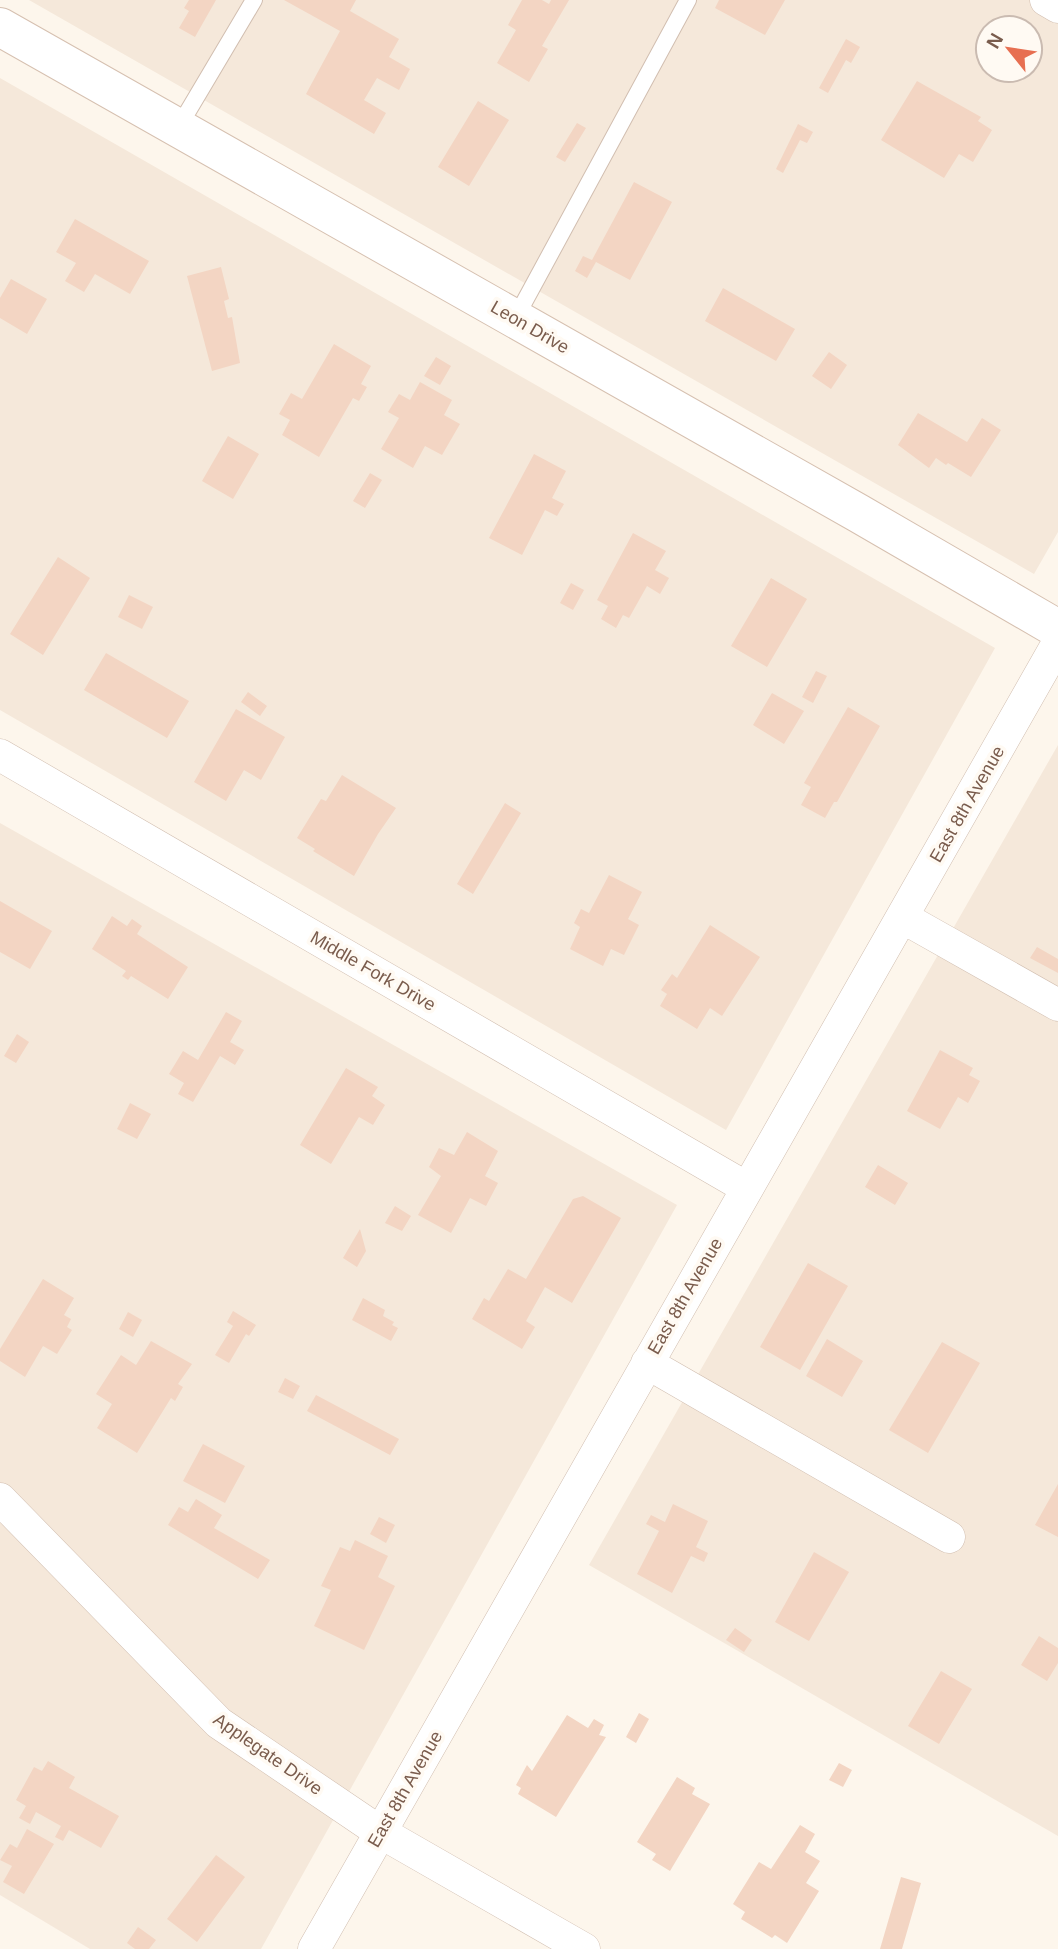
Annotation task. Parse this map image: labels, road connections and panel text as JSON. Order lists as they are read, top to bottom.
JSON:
{
  "streets": {
    "street": [
      "Leon Drive",
      "East 8th Avenue",
      "Middle Fork Drive",
      "Applegate Drive"
    ]
  },
  "crossings": [
    ["East 8th Avenue", "Middle Fork Drive"],
    ["East 8th Avenue", "Applegate Drive"]
  ],
  "north": "top left"
}
